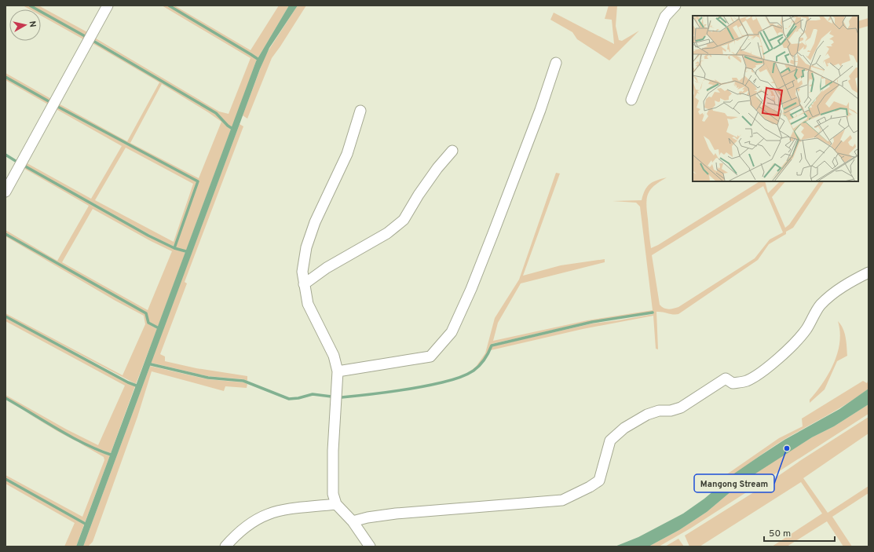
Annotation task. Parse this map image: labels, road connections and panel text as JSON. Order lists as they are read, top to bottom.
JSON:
{
  "places": ["Mangong Stream"],
  "scale_bar": "50 m",
  "north": "right"
}
